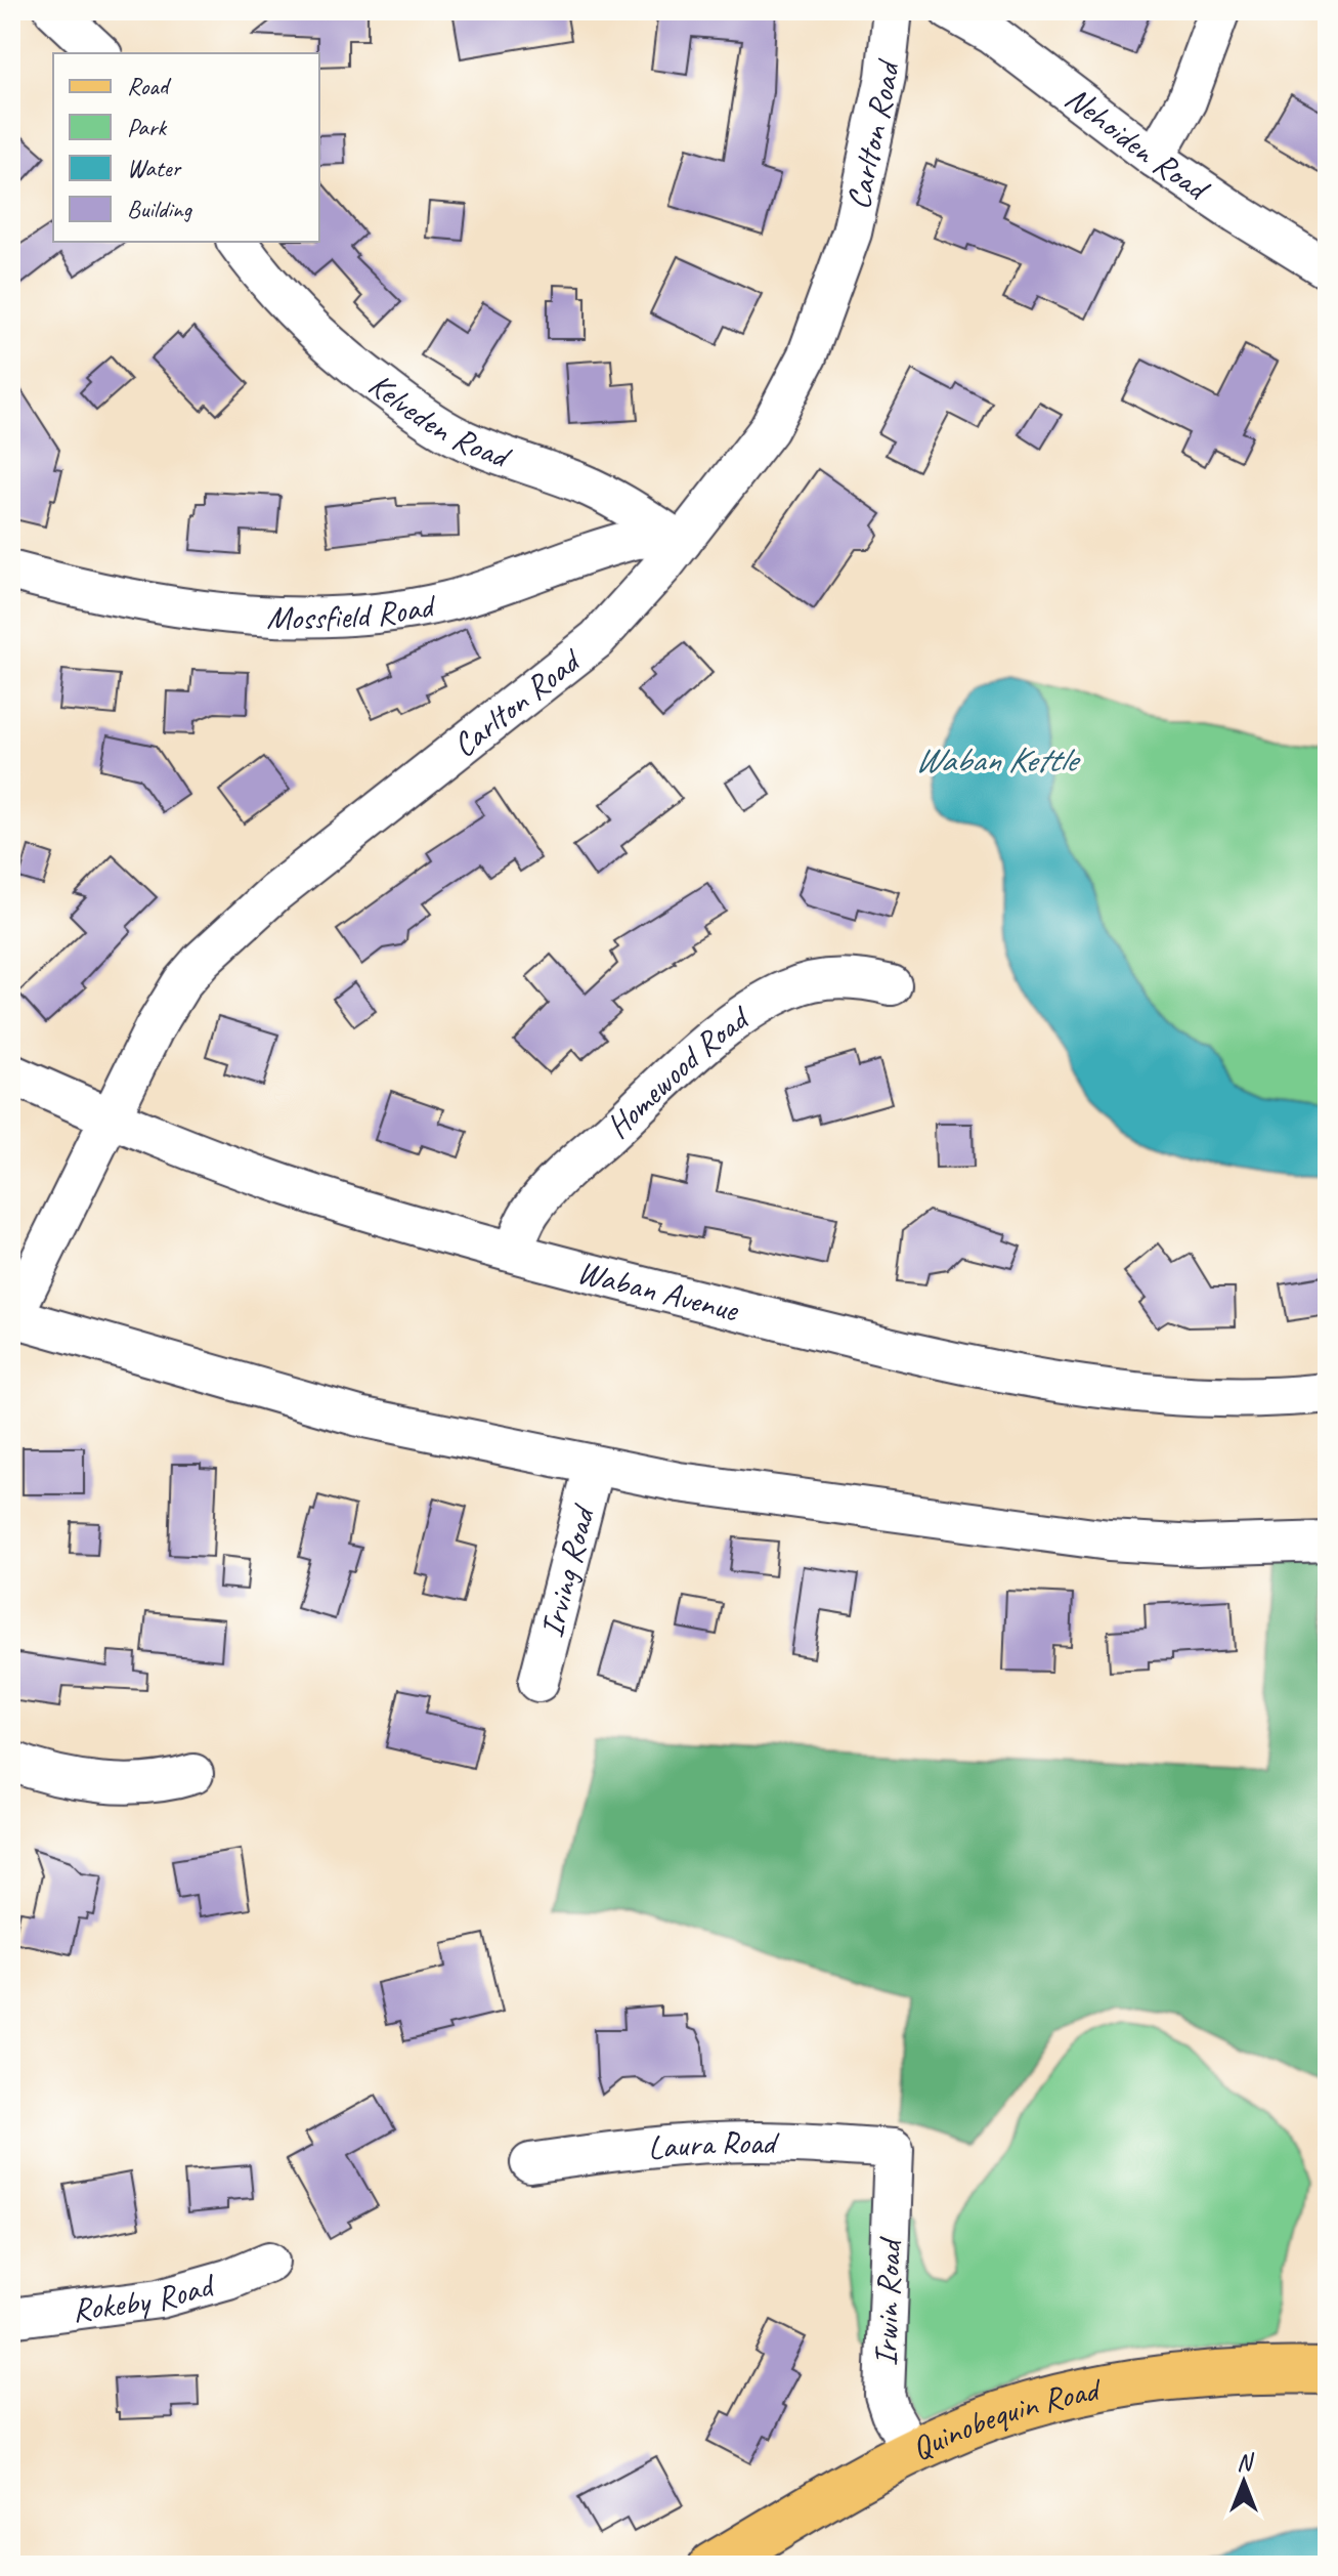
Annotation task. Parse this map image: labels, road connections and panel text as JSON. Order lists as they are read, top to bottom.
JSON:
{
  "streets": {
    "main road": ["Quinobequin Road"],
    "street": [
      "Carlton Road",
      "Nehoiden Road",
      "Kelveden Road",
      "Mossfield Road",
      "Homewood Road",
      "Waban Avenue",
      "Irving Road",
      "Laura Road",
      "Rokeby Road",
      "Irwin Road"
    ]
  },
  "crossings": [
    ["Carlton Road", "Kelveden Road"],
    ["Carlton Road", "Mossfield Road"],
    ["Carlton Road", "Waban Avenue"],
    ["Kelveden Road", "Mossfield Road"],
    ["Homewood Road", "Waban Avenue"],
    ["Laura Road", "Irwin Road"],
    ["Irwin Road", "Quinobequin Road"]
  ],
  "water": ["Waban Kettle"],
  "legend": [
    "Road",
    "Park",
    "Water",
    "Building"
  ],
  "north": "top"
}
